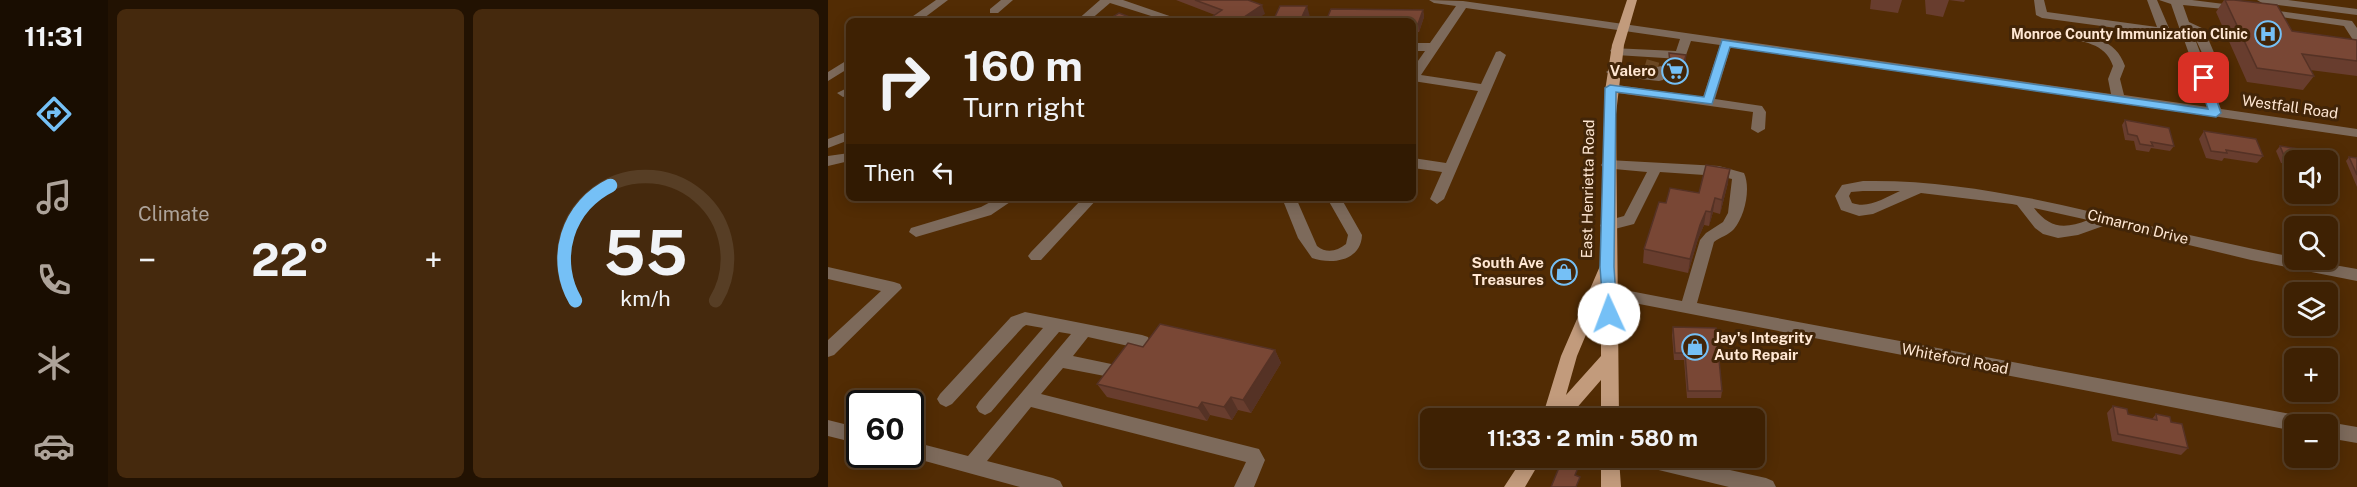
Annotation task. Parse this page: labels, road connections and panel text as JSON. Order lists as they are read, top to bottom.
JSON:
{
  "streets": {
    "main road": ["East Henrietta Road"],
    "street": ["Westfall Road", "Cimarron Drive", "Whiteford Road"]
  },
  "crossings": [
    ["Westfall Road", "East Henrietta Road"],
    ["East Henrietta Road", "Whiteford Road"]
  ],
  "places": {
    "hospital": ["Monroe County Immunization Clinic"],
    "supermarket": ["Valero"],
    "shop": ["South Ave Treasures", "Jay's Integrity Auto Repair"]
  },
  "page": {
    "tabs": "11:31",
    "tile": "Climate",
    "turn": ["160 m", "Turn right"],
    "then": "Then",
    "map_buttons": ["+", "−"],
    "heat": ["−", "22°", "+"],
    "limit": "60",
    "trip": "11:33 · 2 min · 580 m",
    "gauge": ["55", "km/h"]
  }
}
